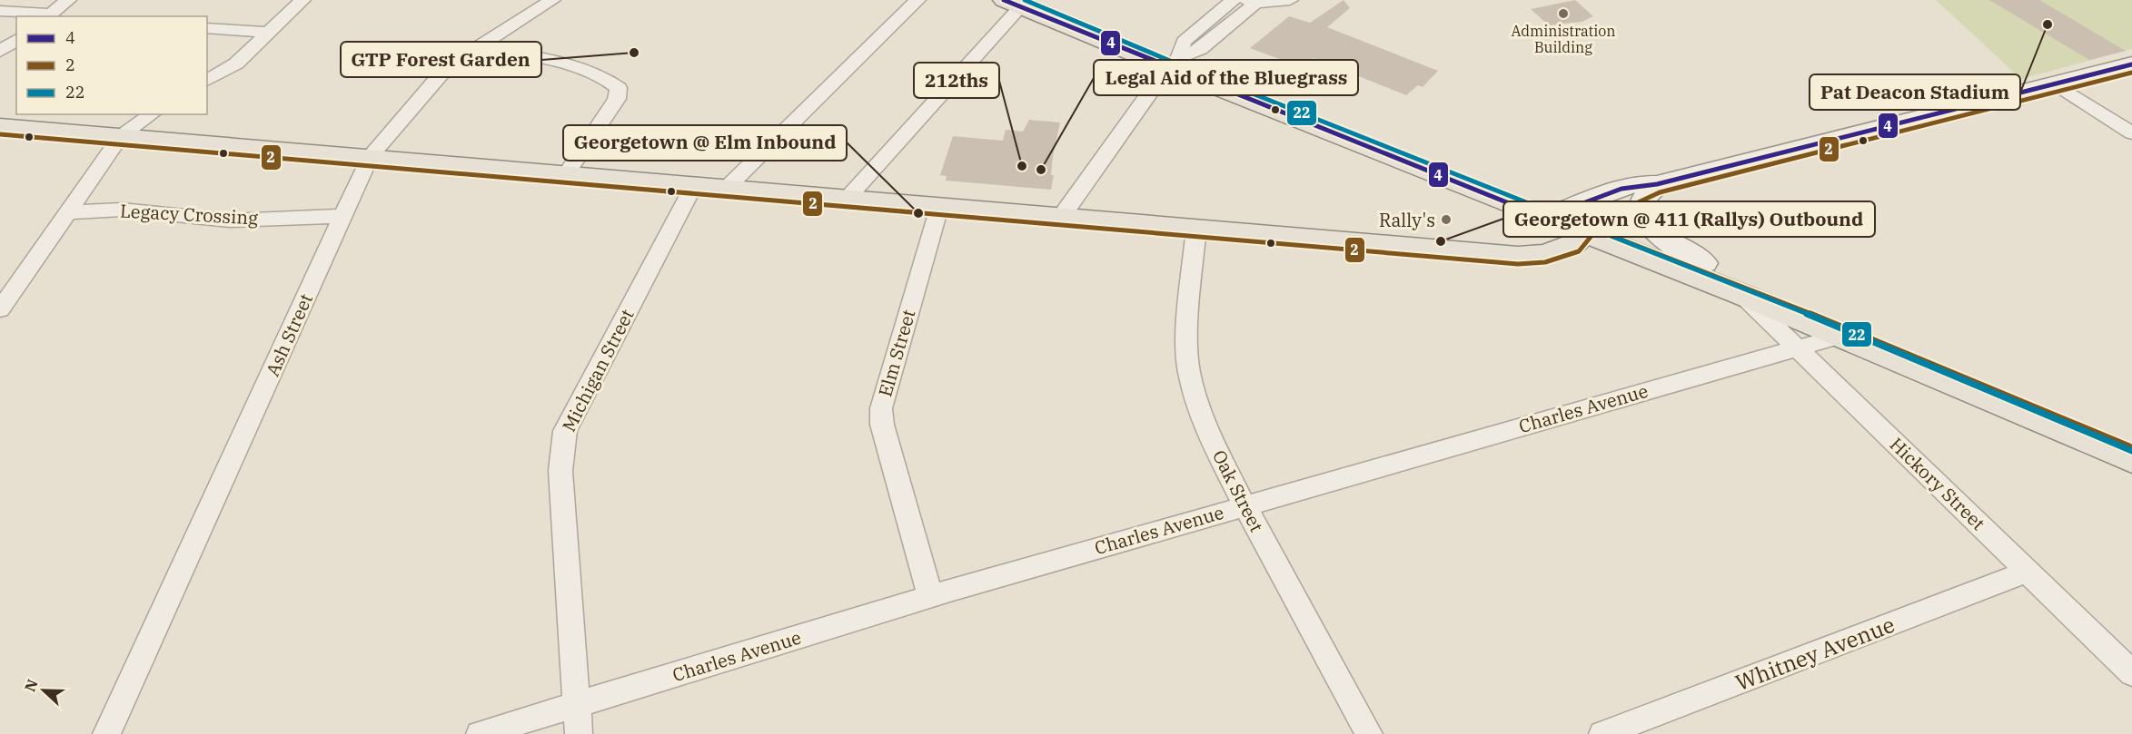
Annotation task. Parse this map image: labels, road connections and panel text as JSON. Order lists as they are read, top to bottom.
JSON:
{
  "streets": {
    "street": [
      "Legacy Crossing",
      "Ash Street",
      "Elm Street",
      "Michigan Street",
      "Charles Avenue",
      "Hickory Street",
      "Oak Street",
      "Whitney Avenue"
    ]
  },
  "crossings": [
    ["Legacy Crossing", "Ash Street"],
    ["Elm Street", "Charles Avenue"],
    ["Michigan Street", "Charles Avenue"],
    ["Charles Avenue", "Hickory Street"],
    ["Charles Avenue", "Oak Street"],
    ["Hickory Street", "Whitney Avenue"]
  ],
  "places": [
    "Administration Building",
    "Pat Deacon Stadium",
    "GTP Forest Garden",
    "212ths",
    "Legal Aid of the Bluegrass",
    "Georgetown @ Elm Inbound",
    "Rally's",
    "Georgetown @ 411 (Rallys) Outbound"
  ],
  "lines": ["transit line 4", "transit line 22", "transit line 2"],
  "legend": ["4", "2", "22"],
  "north": "left"
}
